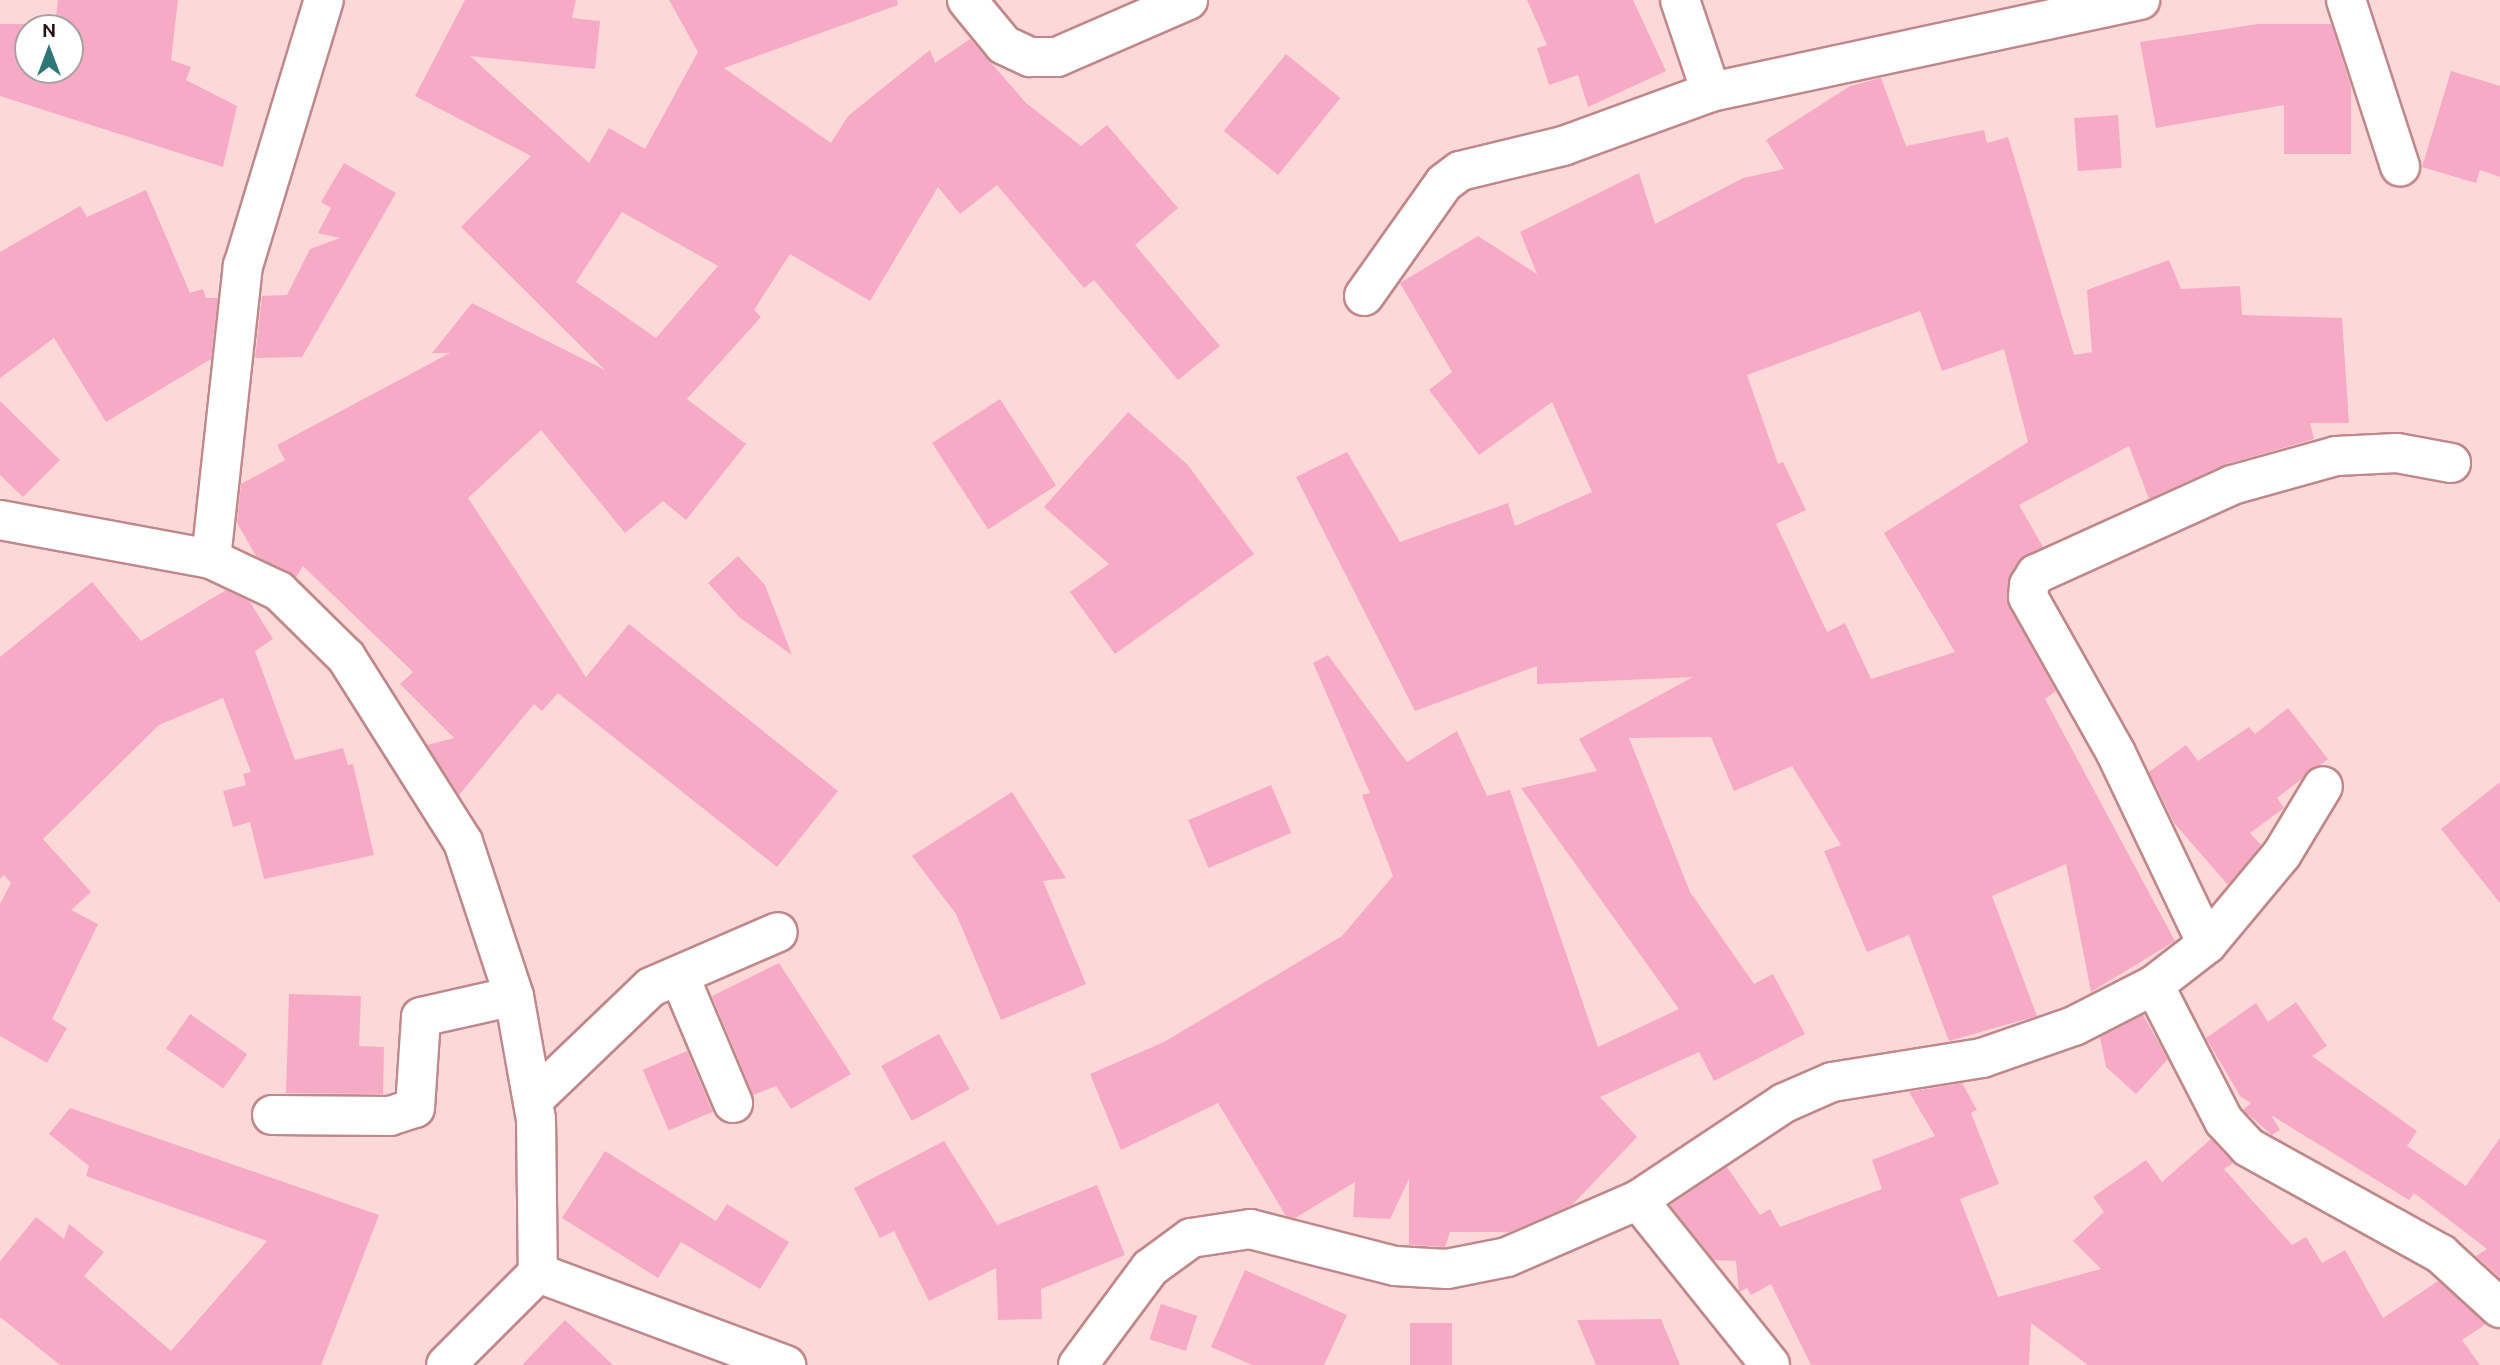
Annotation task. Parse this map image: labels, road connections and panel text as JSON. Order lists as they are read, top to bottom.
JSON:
{
  "north": "top"
}
